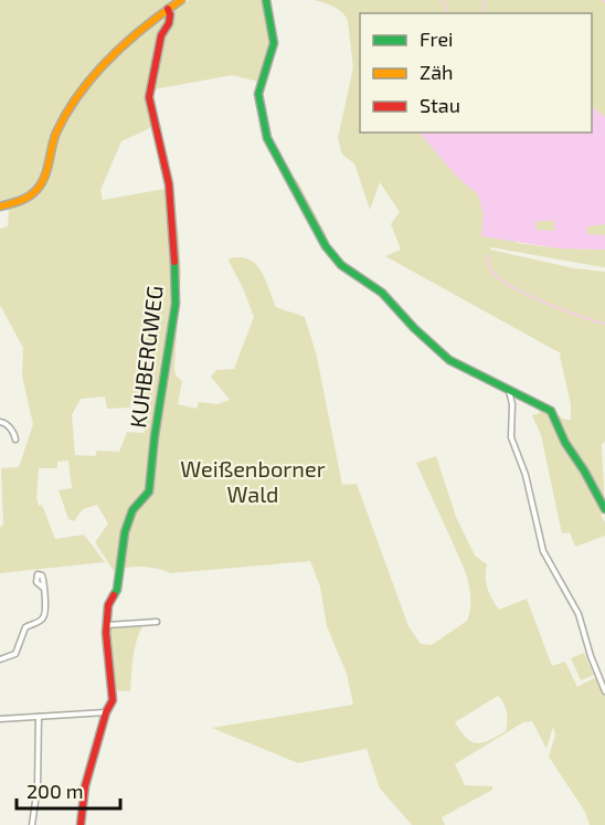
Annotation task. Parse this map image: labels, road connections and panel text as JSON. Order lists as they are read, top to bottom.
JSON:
{
  "streets": {
    "street": ["KUHBERGWEG"]
  },
  "parks": ["Weißenborner Wald"],
  "legend": ["Frei", "Zäh", "Stau"],
  "scale_bar": "200 m"
}
